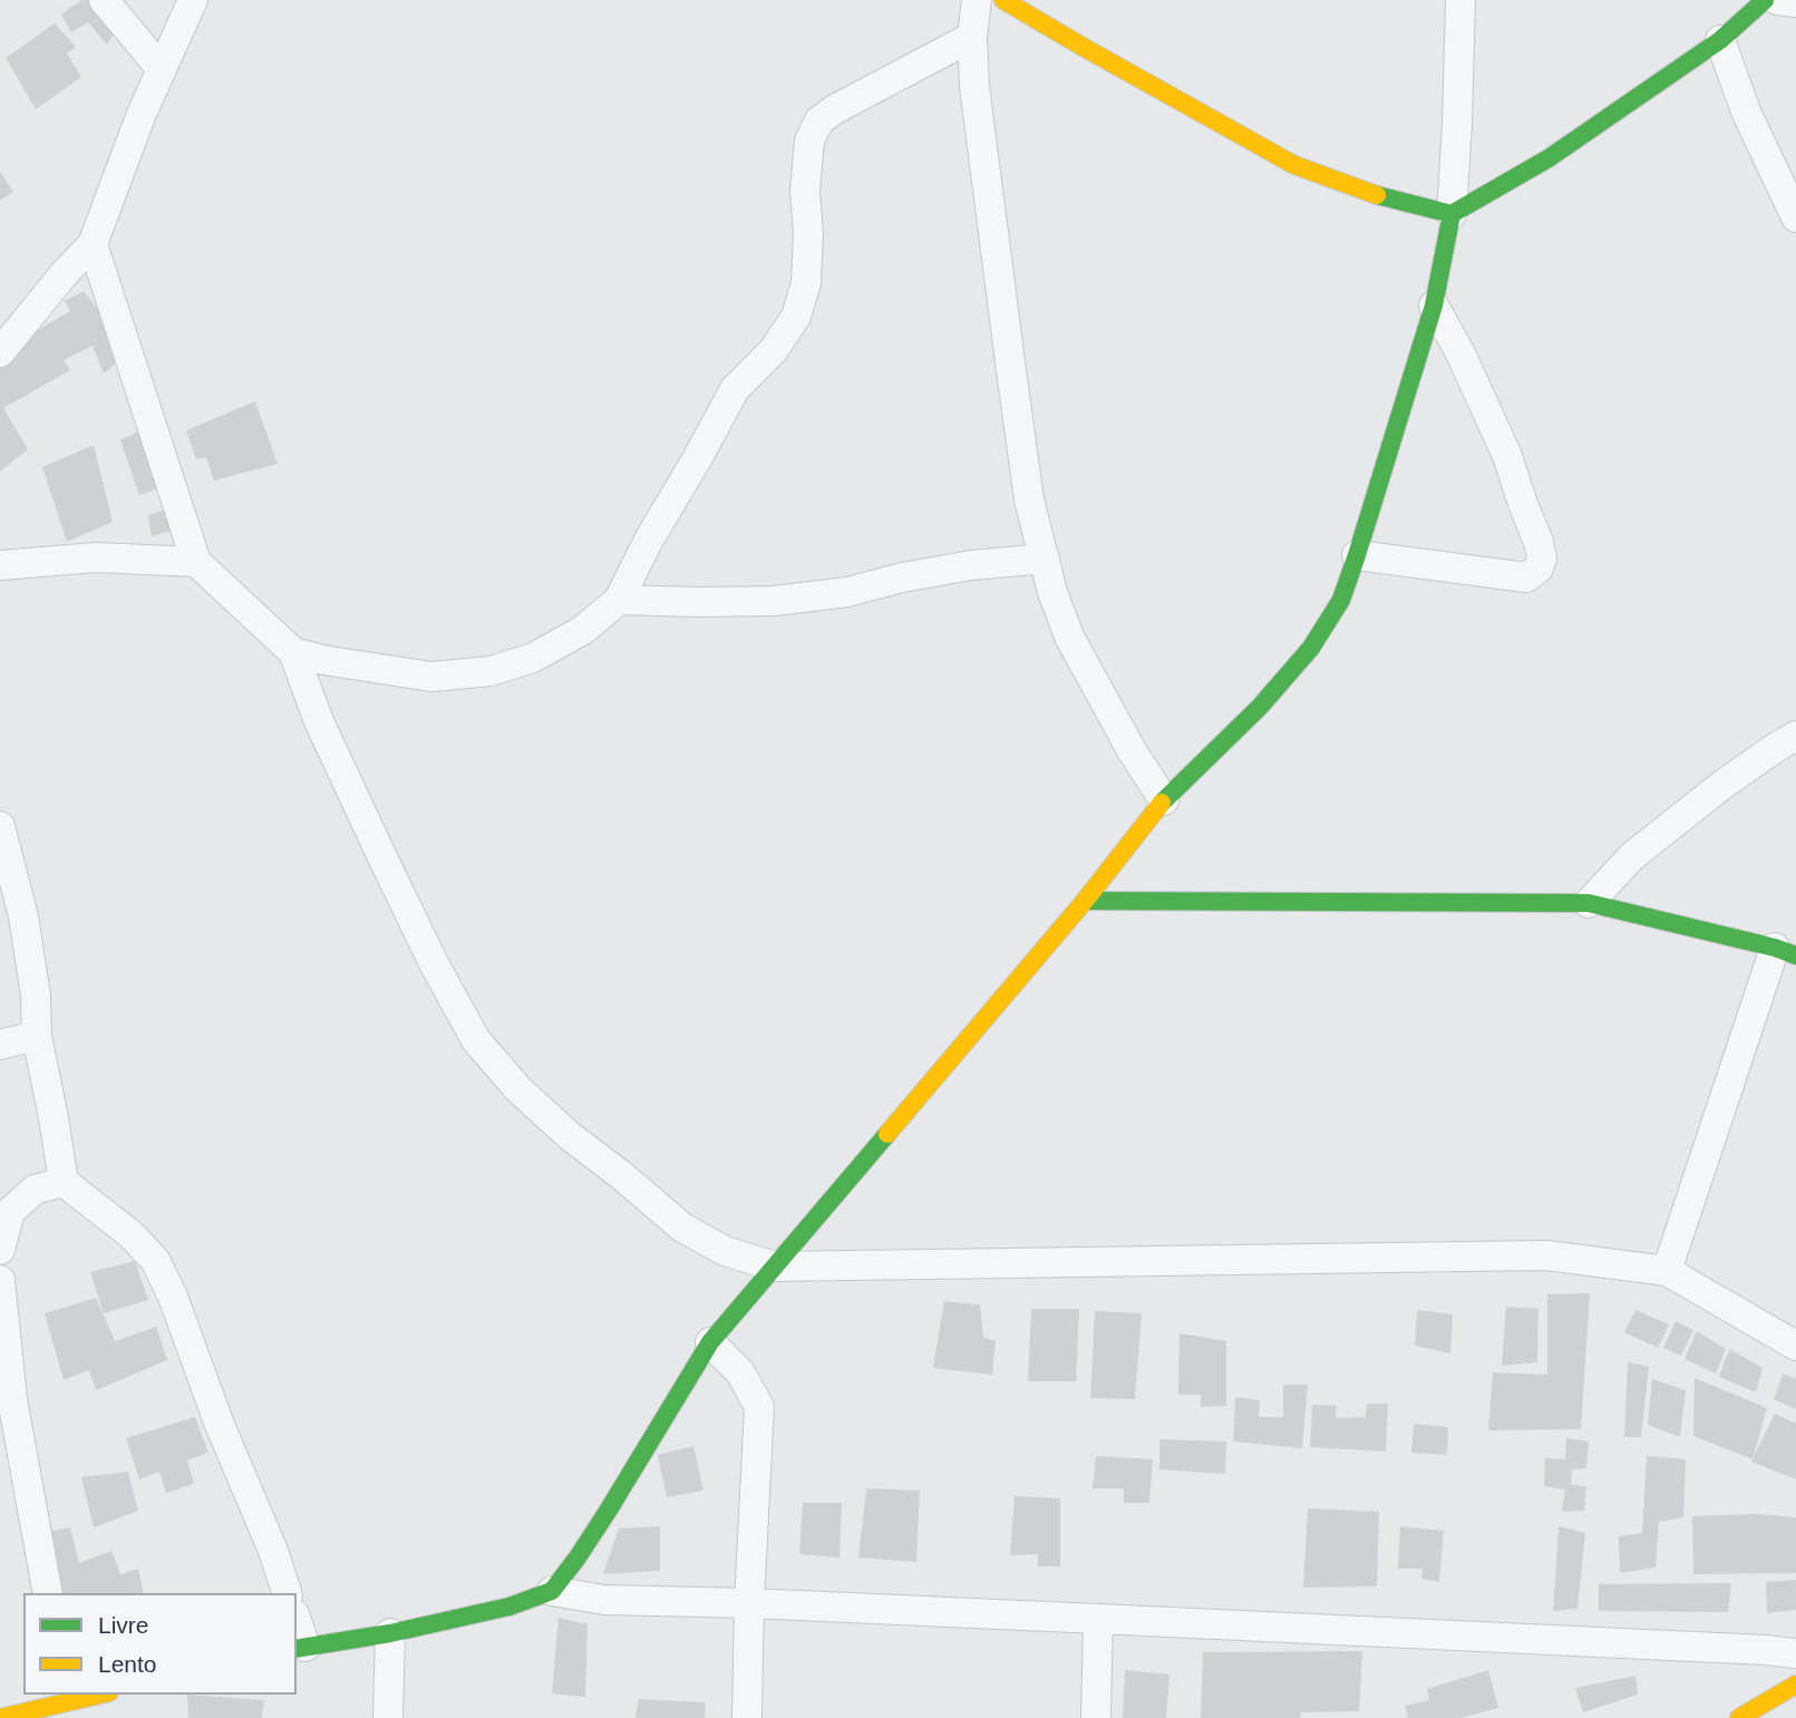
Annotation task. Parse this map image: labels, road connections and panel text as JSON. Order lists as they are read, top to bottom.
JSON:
{
  "legend": ["Livre", "Lento"]
}
